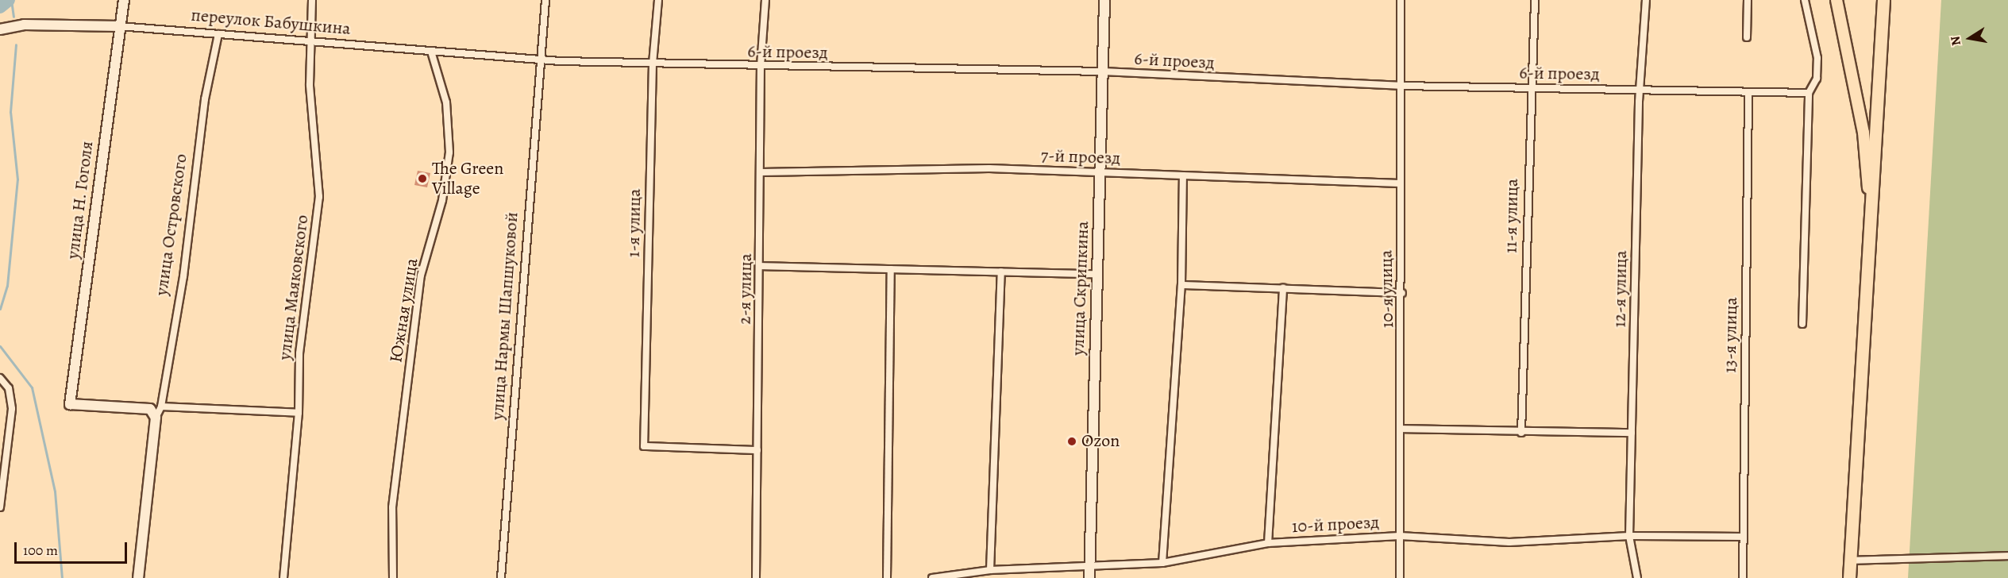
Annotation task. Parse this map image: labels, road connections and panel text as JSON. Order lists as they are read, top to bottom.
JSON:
{
  "streets": {
    "street": [
      "переулок Бабушкина",
      "6-й проезд",
      "7-й проезд",
      "улица Н. Гоголя",
      "11-я улица",
      "1-я улица",
      "улица Островского",
      "улица Маяковского",
      "улица Скрипкина",
      "2-я улица",
      "10-я улица",
      "12-я улица",
      "Южная улица",
      "улица Нармы Шапшуковой",
      "13-я улица",
      "10-й проезд"
    ]
  },
  "crossings": [
    ["переулок Бабушкина", "6-й проезд"],
    ["переулок Бабушкина", "улица Н. Гоголя"],
    ["переулок Бабушкина", "улица Островского"],
    ["переулок Бабушкина", "улица Маяковского"],
    ["переулок Бабушкина", "Южная улица"],
    ["переулок Бабушкина", "улица Нармы Шапшуковой"],
    ["6-й проезд", "11-я улица"],
    ["6-й проезд", "1-я улица"],
    ["6-й проезд", "улица Скрипкина"],
    ["6-й проезд", "2-я улица"],
    ["6-й проезд", "10-я улица"],
    ["6-й проезд", "12-я улица"],
    ["6-й проезд", "улица Нармы Шапшуковой"],
    ["6-й проезд", "13-я улица"],
    ["7-й проезд", "улица Скрипкина"],
    ["7-й проезд", "2-я улица"],
    ["7-й проезд", "10-я улица"],
    ["улица Н. Гоголя", "улица Островского"],
    ["1-я улица", "2-я улица"],
    ["улица Скрипкина", "10-й проезд"],
    ["10-я улица", "10-й проезд"],
    ["12-я улица", "10-й проезд"],
    ["13-я улица", "10-й проезд"]
  ],
  "places": ["The Green Village", "Ozon"],
  "scale_bar": "100 m",
  "north": "left"
}
